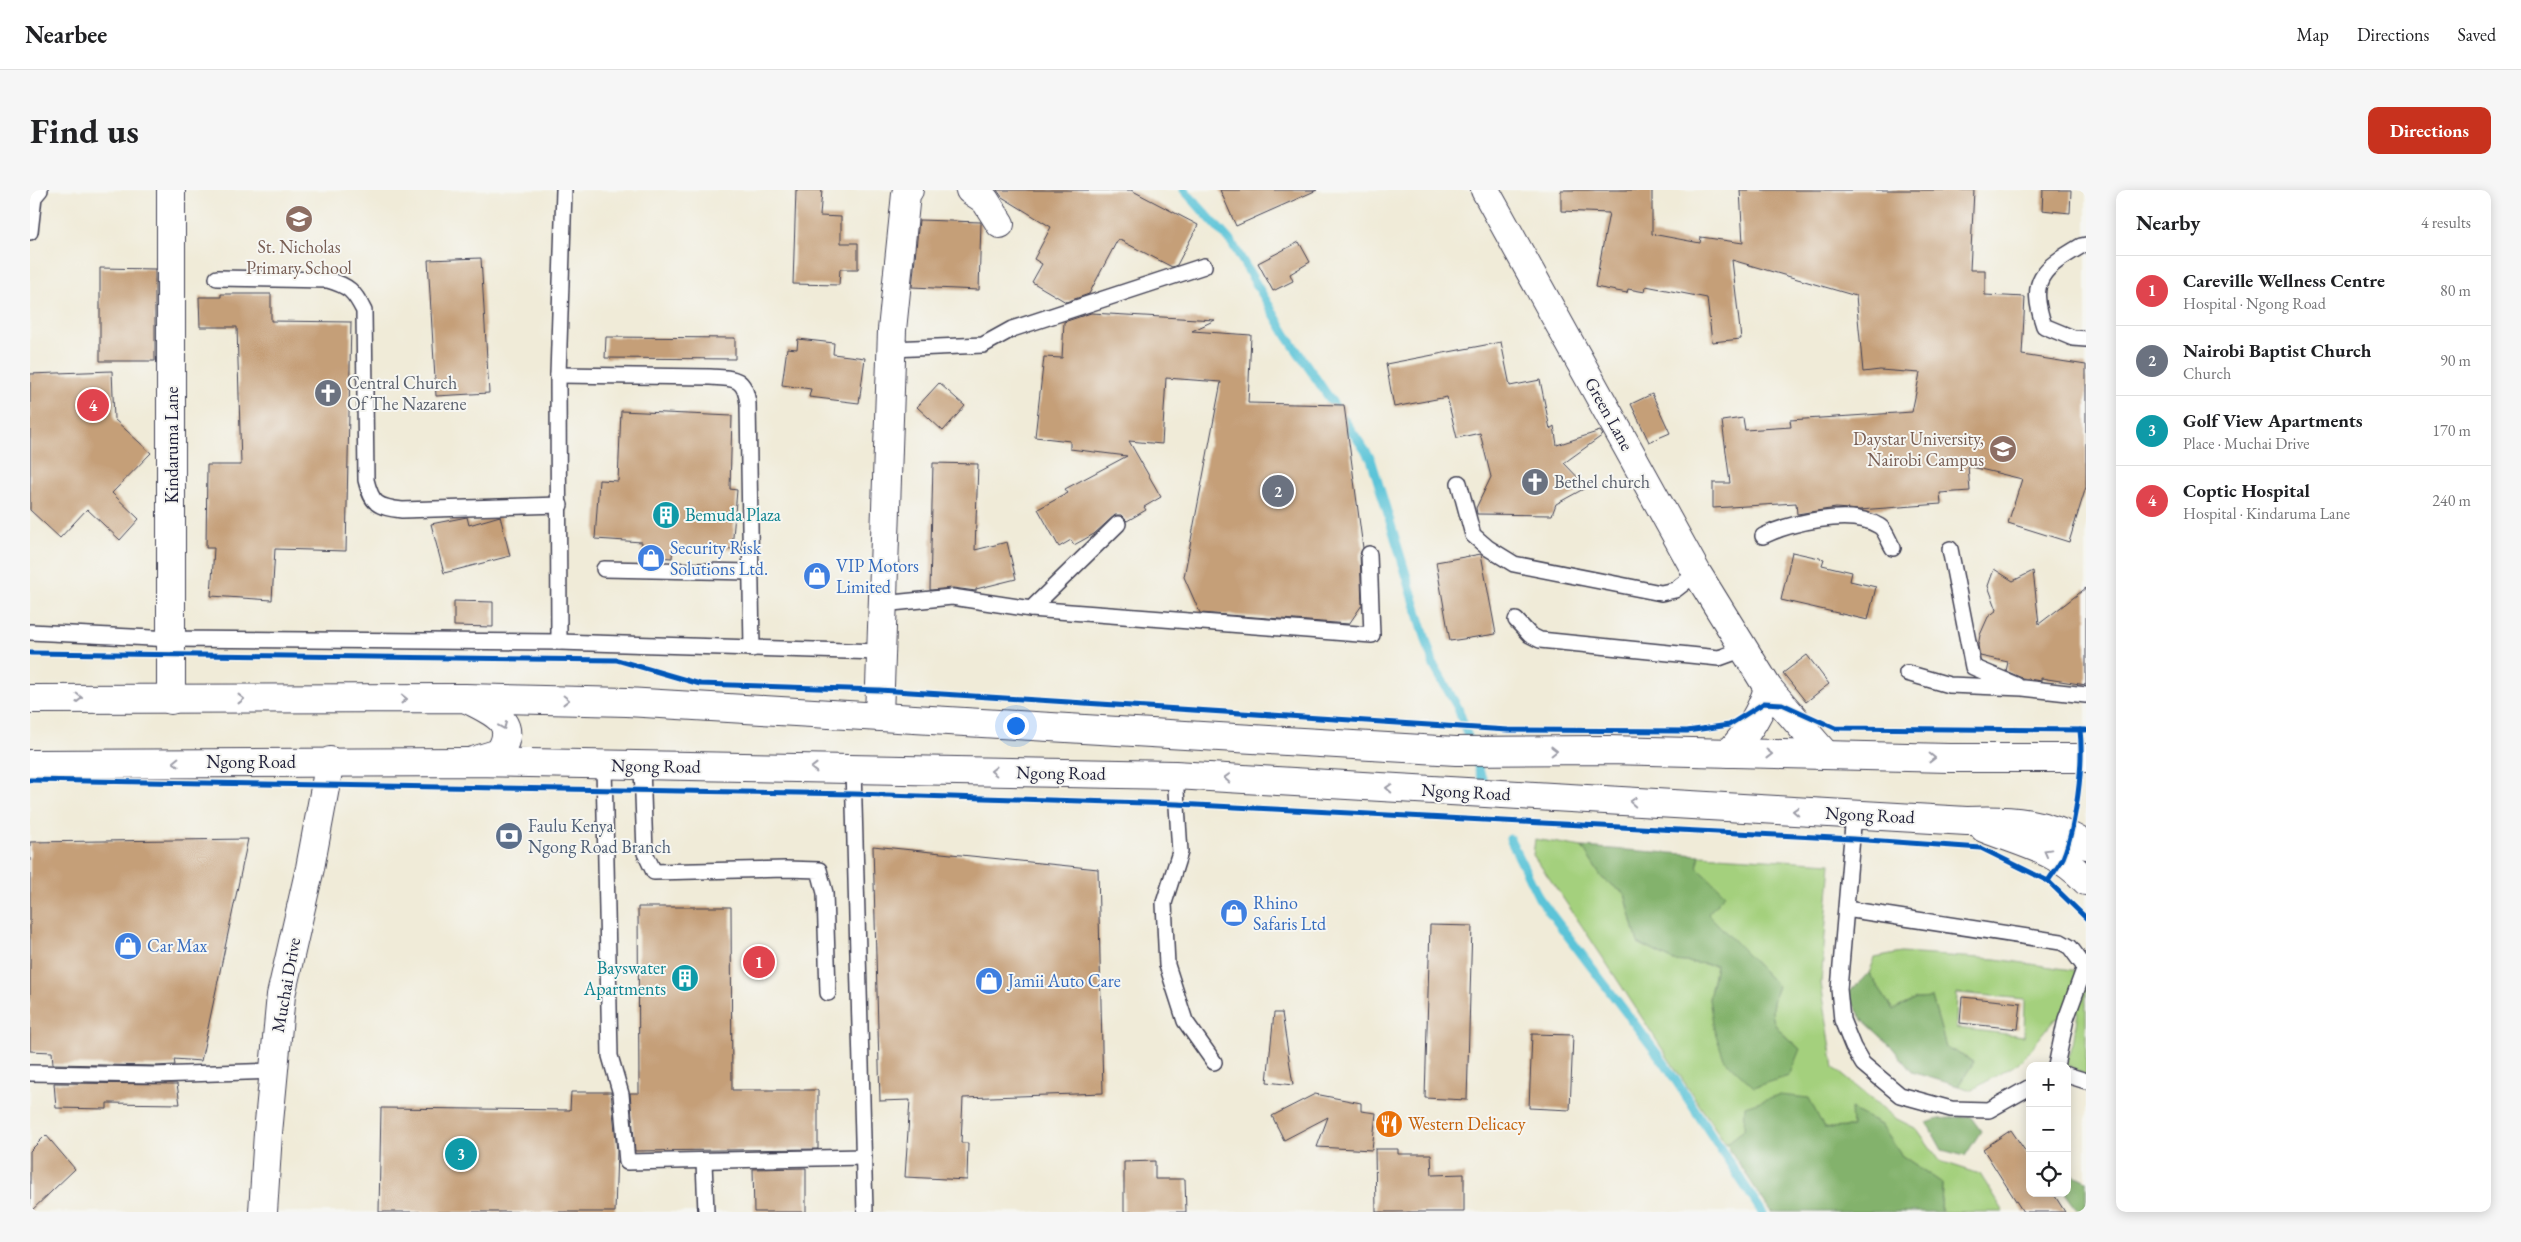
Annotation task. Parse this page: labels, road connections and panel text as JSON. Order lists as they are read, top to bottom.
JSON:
{
  "streets": {
    "main road": [
      "Green Lane",
      "Kindaruma Lane",
      "Ngong Road",
      "Muchai Drive"
    ]
  },
  "crossings": [
    ["Ngong Road", "Muchai Drive"]
  ],
  "places": {
    "school or university": ["St. Nicholas Primary School", "Daystar University, Nairobi Campus"],
    "church": ["Central Church Of The Nazarene", "Bethel church"],
    "building": ["Bemuda Plaza", "Bayswater Apartments"],
    "shop": [
      "Security Risk Solutions Ltd.",
      "VIP Motors Limited",
      "Rhino Safaris Ltd",
      "Car Max",
      "Jamii Auto Care"
    ],
    "bank": ["Faulu Kenya Ngong Road Branch"],
    "restaurant": ["Western Delicacy"]
  },
  "page": {
    "header": "Nearbee",
    "nav": ["Map", "Directions", "Saved"],
    "buttons": "Directions",
    "title": "Find us",
    "heading": ["Nearby", "4 results"],
    "list": [
      {
        "mark": "1",
        "name": "Careville Wellness Centre",
        "note": "Hospital · Ngong Road",
        "value": "80 m"
      },
      {
        "mark": "2",
        "name": "Nairobi Baptist Church",
        "note": "Church",
        "value": "90 m"
      },
      {
        "mark": "3",
        "name": "Golf View Apartments",
        "note": "Place · Muchai Drive",
        "value": "170 m"
      },
      {
        "mark": "4",
        "name": "Coptic Hospital",
        "note": "Hospital · Kindaruma Lane",
        "value": "240 m"
      }
    ],
    "pins": [
      "4",
      "2",
      "1",
      "3"
    ],
    "map_buttons": ["+", "−"]
  }
}
